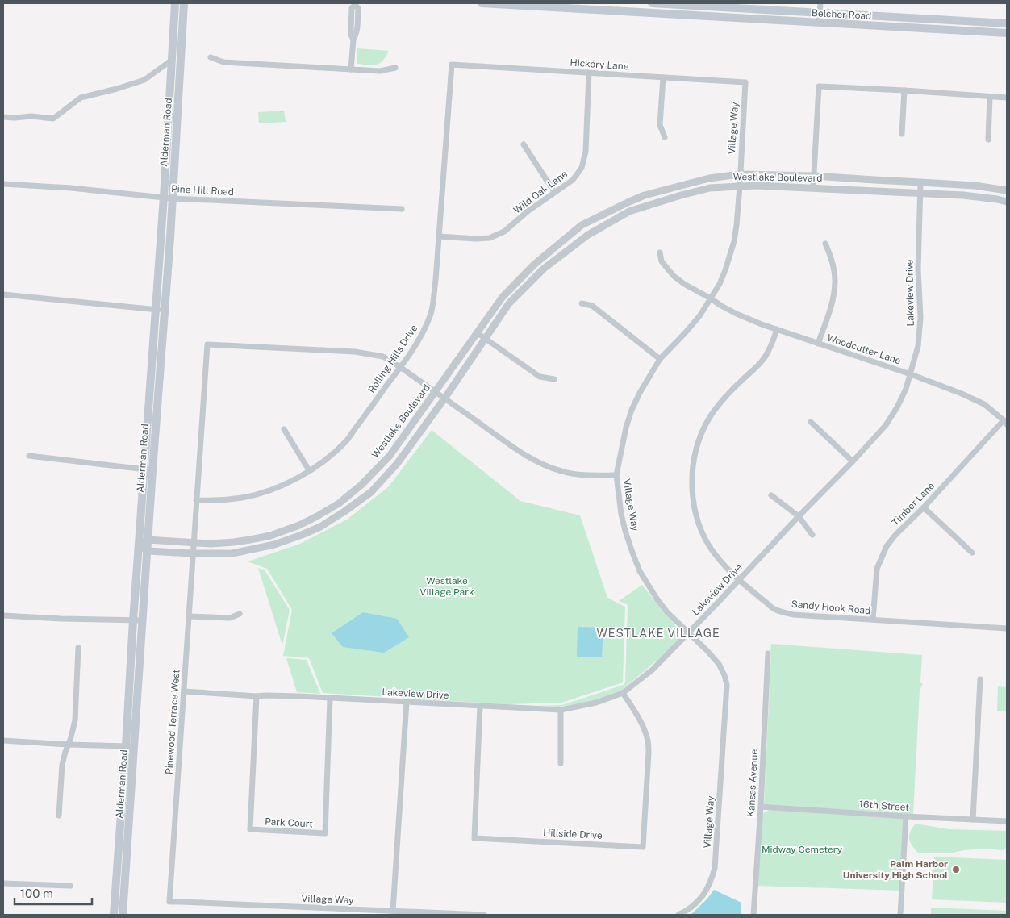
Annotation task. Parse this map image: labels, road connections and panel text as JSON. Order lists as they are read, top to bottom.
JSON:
{
  "streets": {
    "main road": ["Belcher Road", "Alderman Road"],
    "street": [
      "Hickory Lane",
      "Village Way",
      "Westlake Boulevard",
      "Pine Hill Road",
      "Wild Oak Lane",
      "Lakeview Drive",
      "Woodcutter Lane",
      "Rolling Hills Drive",
      "Timber Lane",
      "Sandy Hook Road",
      "Pinewood Terrace West",
      "Kansas Avenue",
      "16th Street",
      "Park Court",
      "Hillside Drive"
    ]
  },
  "crossings": [
    ["Hickory Lane", "Village Way"],
    ["Hickory Lane", "Wild Oak Lane"],
    ["Hickory Lane", "Rolling Hills Drive"],
    ["Village Way", "Westlake Boulevard"],
    ["Village Way", "Lakeview Drive"],
    ["Village Way", "Woodcutter Lane"],
    ["Village Way", "Pinewood Terrace West"],
    ["Alderman Road", "Westlake Boulevard"],
    ["Alderman Road", "Pine Hill Road"],
    ["Westlake Boulevard", "Lakeview Drive"],
    ["Westlake Boulevard", "Pinewood Terrace West"],
    ["Wild Oak Lane", "Rolling Hills Drive"],
    ["Lakeview Drive", "Woodcutter Lane"],
    ["Lakeview Drive", "Sandy Hook Road"],
    ["Lakeview Drive", "Pinewood Terrace West"],
    ["Lakeview Drive", "Park Court"],
    ["Lakeview Drive", "Hillside Drive"],
    ["Woodcutter Lane", "Timber Lane"],
    ["Woodcutter Lane", "Sandy Hook Road"],
    ["Rolling Hills Drive", "Pinewood Terrace West"],
    ["Timber Lane", "Sandy Hook Road"],
    ["Kansas Avenue", "16th Street"]
  ],
  "districts": ["WESTLAKE VILLAGE"],
  "parks": ["Westlake Village Park", "Midway Cemetery"],
  "places": ["Palm Harbor University High School"],
  "scale_bar": "100 m"
}
